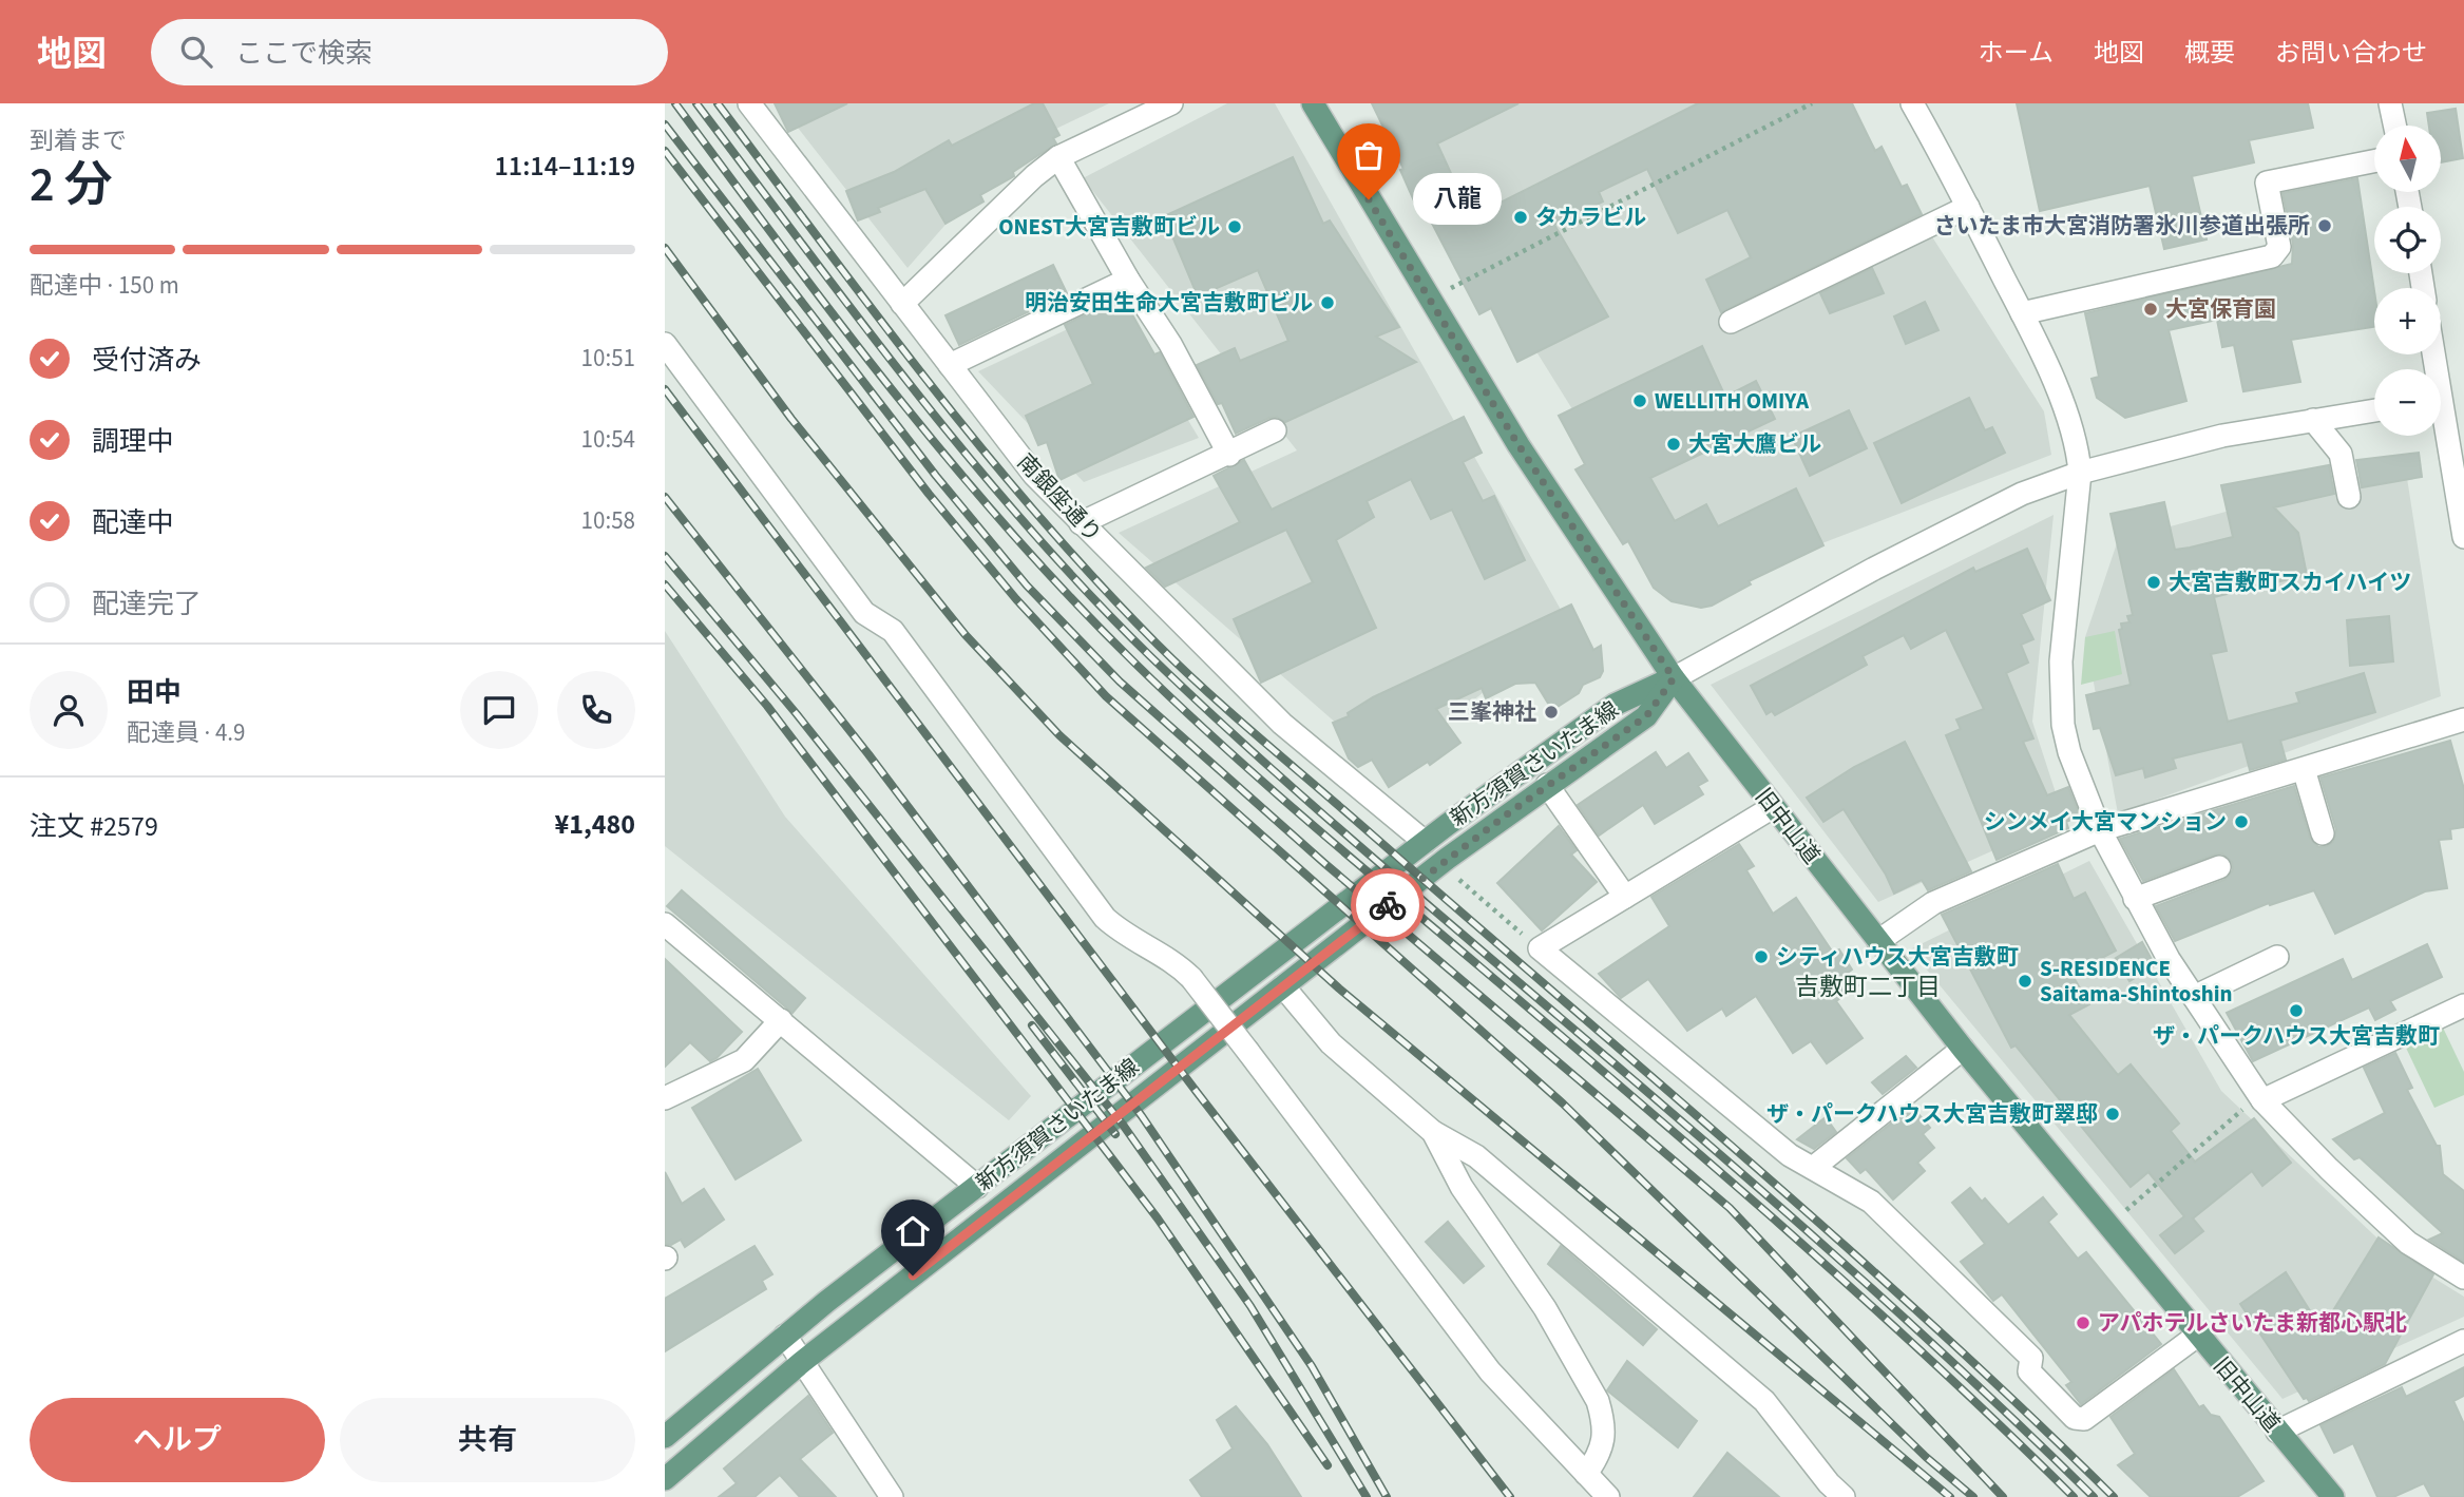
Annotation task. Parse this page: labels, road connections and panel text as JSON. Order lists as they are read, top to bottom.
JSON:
{
  "streets": {
    "main road": ["新方須賀さいたま線", "旧中山道"],
    "street": ["南銀座通り"]
  },
  "crossings": [
    ["南銀座通り", "新方須賀さいたま線"],
    ["新方須賀さいたま線", "旧中山道"]
  ],
  "districts": ["吉敷町二丁目"],
  "places": [
    "八龍",
    "タカラビル",
    "さいたま市大宮消防署氷川参道出張所",
    "ONEST大宮吉敷町ビル",
    "明治安田生命大宮吉敷町ビル",
    "大宮保育園",
    "WELLITH OMIYA",
    "大宮大鷹ビル",
    "大宮吉敷町スカイハイツ",
    "三峯神社",
    "シンメイ大宮マンション",
    "シティハウス大宮吉敷町",
    "S-RESIDENCE Saitama-Shintoshin",
    "ザ・パークハウス大宮吉敷町",
    "ザ・パークハウス大宮吉敷町翠邸",
    "アパホテルさいたま新都心駅北"
  ],
  "north": "top",
  "page": {
    "header": "地図",
    "search": "ここで検索",
    "nav": [
      "ホーム",
      "地図",
      "概要",
      "お問い合わせ"
    ],
    "heading": ["2 分", "到着まで", "11:14–11:19"],
    "panel": [
      "田中",
      "配達員 · 4.9",
      "注文 #2579",
      "¥1,480"
    ],
    "map_buttons": ["+", "−"],
    "bubble": "八龍",
    "bar": "配達中 · 150 m",
    "list": [
      ["受付済み", "10:51"],
      ["調理中", "10:54"],
      ["配達中", "10:58"],
      "配達完了"
    ],
    "buttons": ["ヘルプ", "共有"]
  }
}
